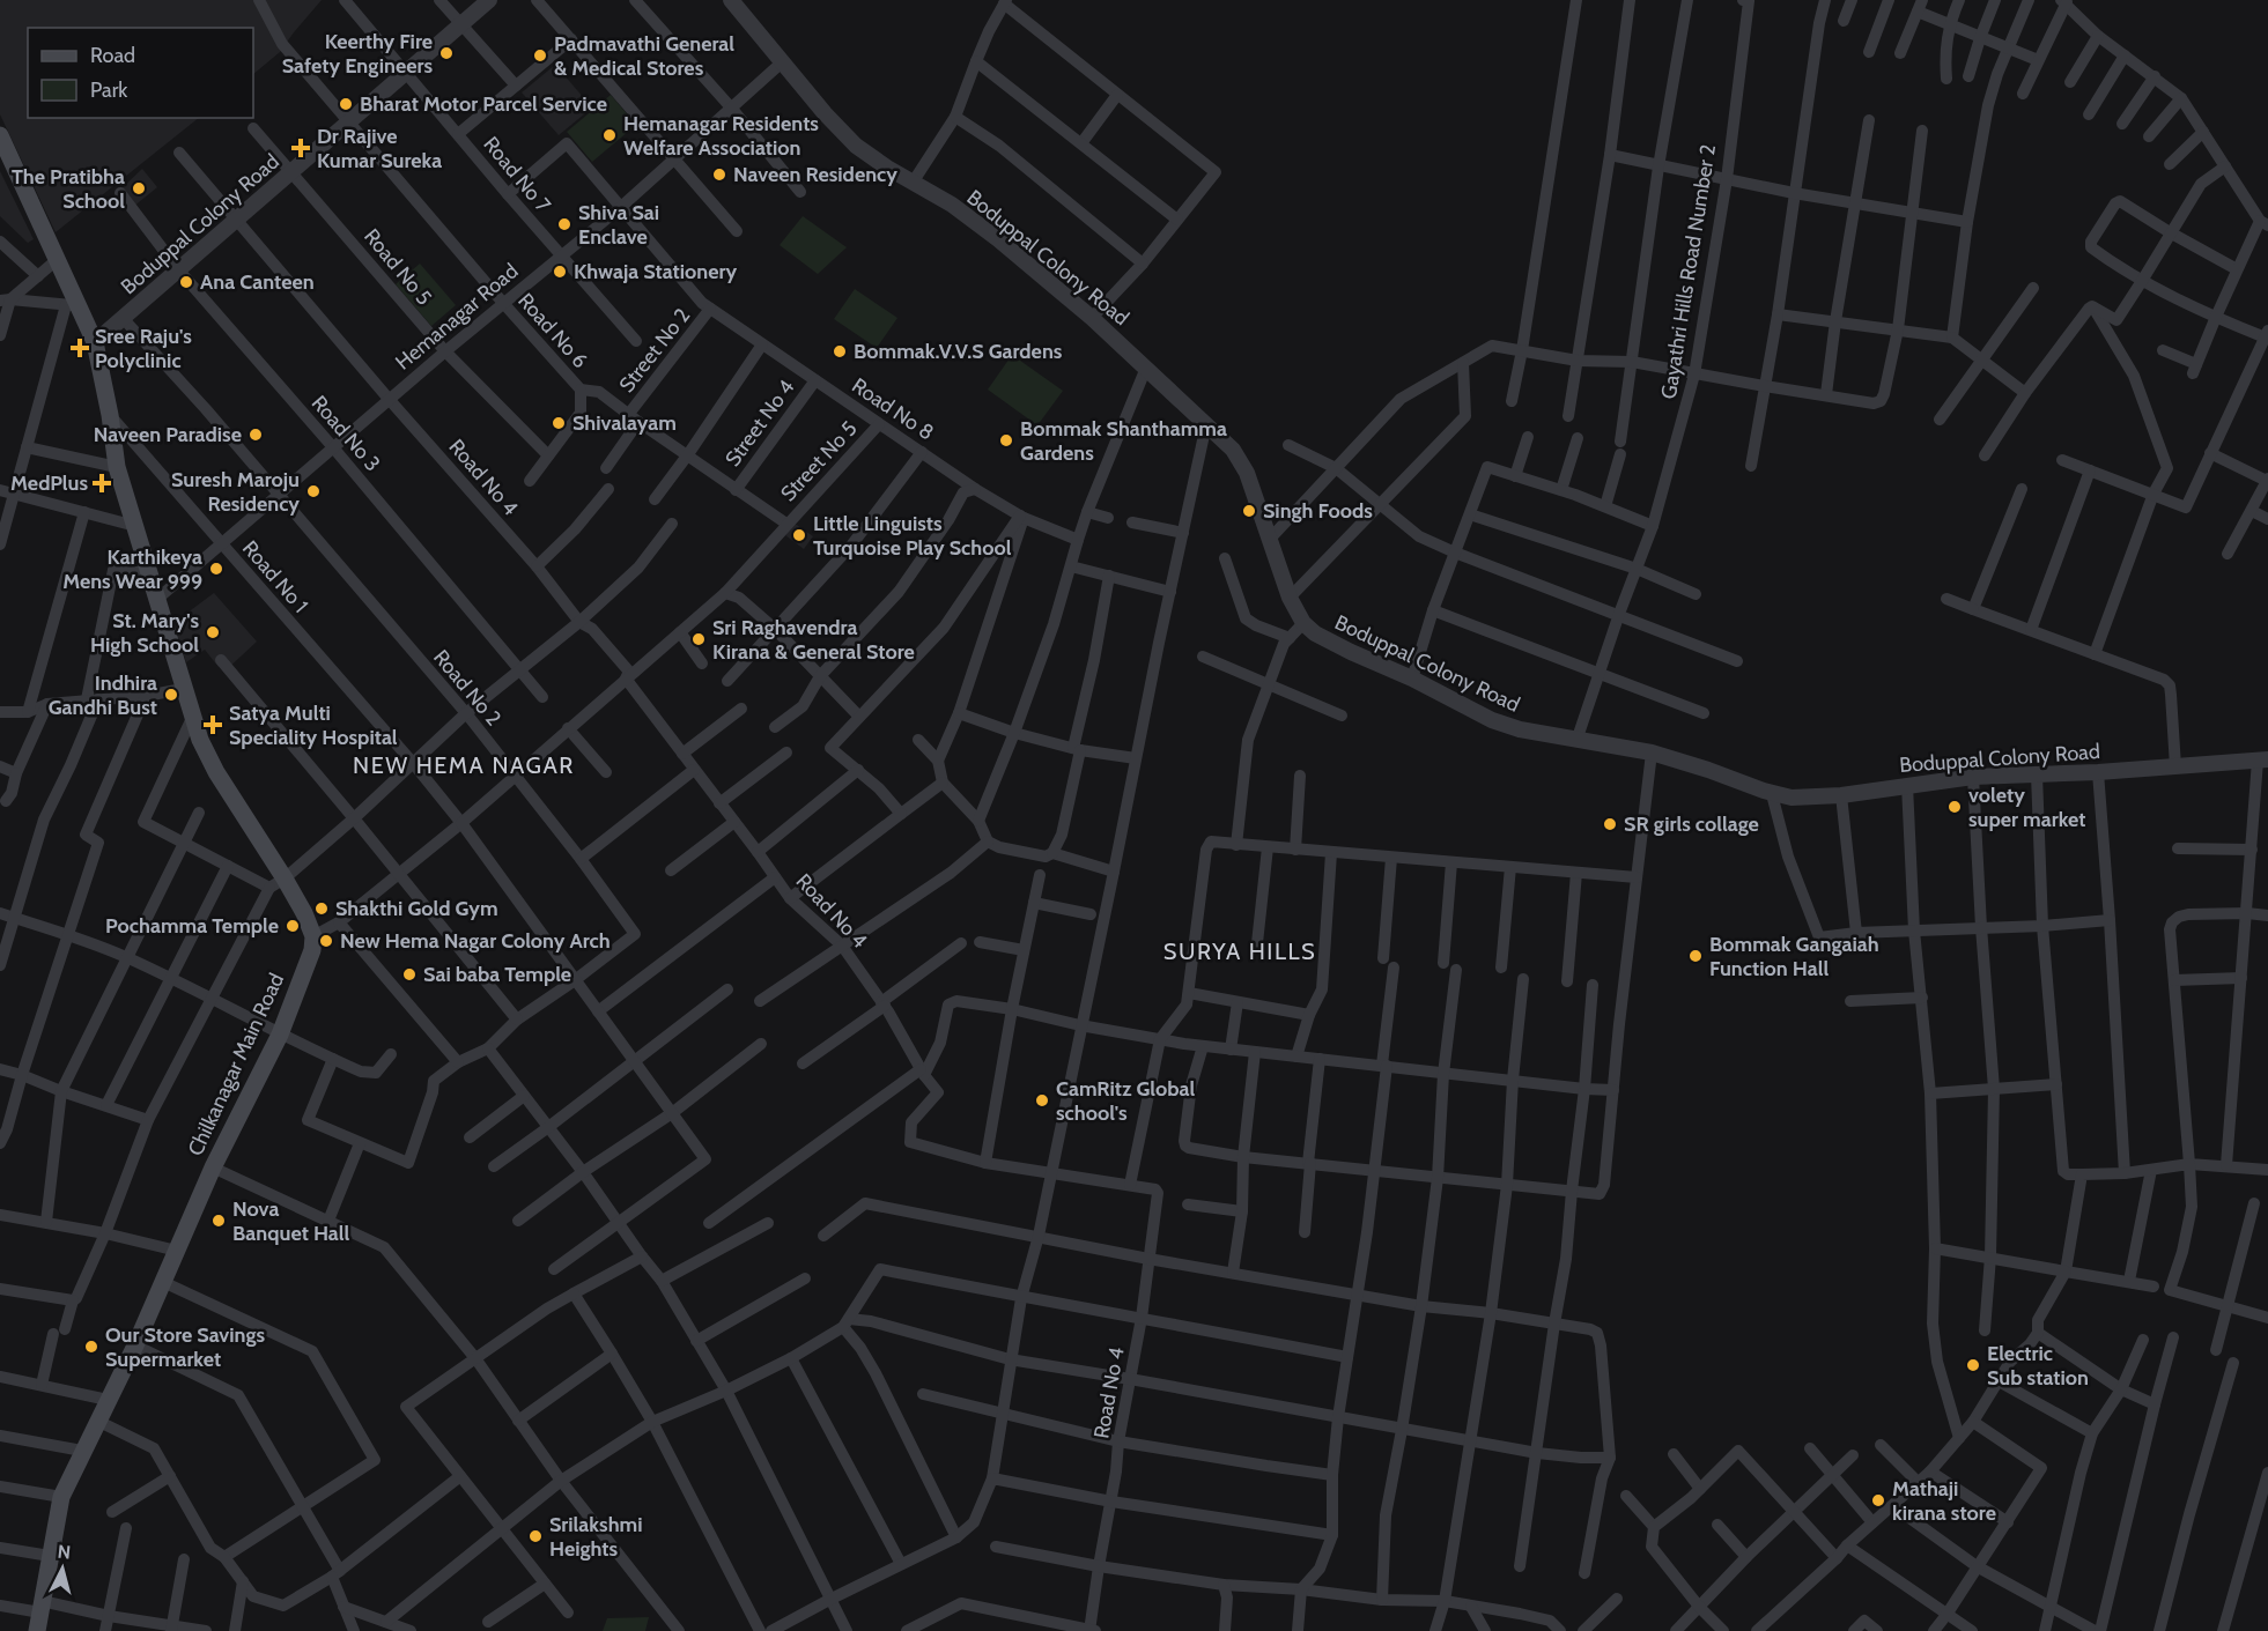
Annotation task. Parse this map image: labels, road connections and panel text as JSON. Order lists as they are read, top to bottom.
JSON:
{
  "streets": {
    "main road": ["Chilkanagar Main Road"],
    "street": [
      "Road No 7",
      "Boduppal Colony Road",
      "Road No 5",
      "Gayathri Hills Road Number 2",
      "Hemanagar Road",
      "Road No 6",
      "Street No 2",
      "Road No 8",
      "Street No 4",
      "Road No 3",
      "Street No 5",
      "Road No 4",
      "Road No 1",
      "Road No 2"
    ]
  },
  "crossings": [
    ["Road No 7", "Boduppal Colony Road"],
    ["Road No 7", "Hemanagar Road"],
    ["Road No 7", "Road No 8"],
    ["Boduppal Colony Road", "Road No 5"],
    ["Boduppal Colony Road", "Gayathri Hills Road Number 2"],
    ["Boduppal Colony Road", "Hemanagar Road"],
    ["Boduppal Colony Road", "Road No 6"],
    ["Boduppal Colony Road", "Road No 3"],
    ["Boduppal Colony Road", "Road No 4"],
    ["Boduppal Colony Road", "Road No 2"],
    ["Road No 5", "Hemanagar Road"],
    ["Hemanagar Road", "Road No 6"],
    ["Hemanagar Road", "Road No 8"],
    ["Hemanagar Road", "Road No 3"],
    ["Hemanagar Road", "Road No 4"],
    ["Hemanagar Road", "Road No 1"],
    ["Hemanagar Road", "Road No 2"],
    ["Road No 6", "Street No 2"],
    ["Road No 6", "Street No 4"],
    ["Road No 6", "Street No 5"],
    ["Street No 2", "Road No 8"],
    ["Road No 8", "Street No 4"],
    ["Road No 8", "Street No 5"],
    ["Street No 5", "Road No 4"],
    ["Street No 5", "Road No 1"],
    ["Street No 5", "Road No 2"],
    ["Street No 5", "Chilkanagar Main Road"],
    ["Road No 1", "Road No 2"]
  ],
  "districts": ["NEW HEMA NAGAR", "SURYA HILLS"],
  "places": {
    "other": [
      "Keerthy Fire Safety Engineers",
      "Padmavathi General & Medical Stores",
      "Bharat Motor Parcel Service",
      "Hemanagar Residents Welfare Association",
      "Naveen Residency",
      "The Pratibha School",
      "Shiva Sai Enclave",
      "Khwaja Stationery",
      "Ana Canteen",
      "Bommak.V.V.S Gardens",
      "Shivalayam",
      "Naveen Paradise",
      "Bommak Shanthamma Gardens",
      "Suresh Maroju Residency",
      "Singh Foods",
      "Little Linguists Turquoise Play School",
      "Karthikeya Mens Wear 999",
      "St. Mary's High School",
      "Sri Raghavendra Kirana & General Store",
      "Indhira Gandhi Bust",
      "volety super market",
      "SR girls collage",
      "Shakthi Gold Gym",
      "Pochamma Temple",
      "New Hema Nagar Colony Arch",
      "Bommak Gangaiah Function Hall",
      "Sai baba Temple",
      "CamRitz Global school's",
      "Nova Banquet Hall",
      "Our Store Savings Supermarket",
      "Electric Sub station",
      "Mathaji kirana store",
      "Srilakshmi Heights"
    ],
    "health": [
      "Dr Rajive Kumar Sureka",
      "Sree Raju's Polyclinic",
      "MedPlus",
      "Satya Multi Speciality Hospital"
    ]
  },
  "legend": ["Road", "Park"],
  "north": "top"
}
